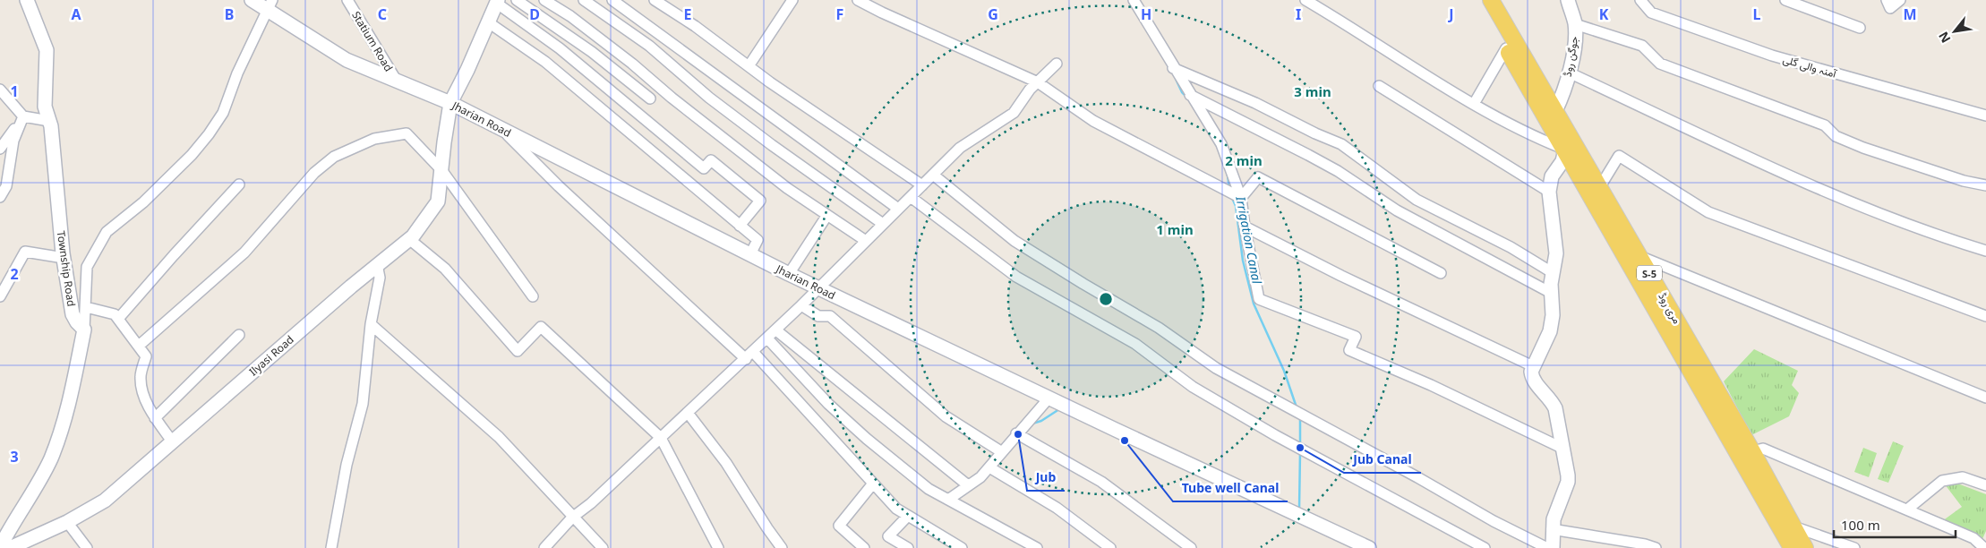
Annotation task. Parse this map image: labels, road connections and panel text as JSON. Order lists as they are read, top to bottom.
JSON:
{
  "streets": {
    "main road": [
      "جوگن روڈ",
      "Jharian Road",
      "Township Road",
      "S-5",
      "مری روڈ",
      "Ilyasi Road"
    ],
    "street": ["Statium Road", "آمنہ والی گلی"]
  },
  "crossings": [
    ["Statium Road", "Jharian Road"],
    ["جوگن روڈ", "مری روڈ"],
    ["Jharian Road", "Ilyasi Road"]
  ],
  "water": ["Irrigation Canal"],
  "places": ["Jub", "Tube well Canal", "Jub Canal"],
  "scale_bar": "100 m",
  "north": "bottom left",
  "grid": {
    "columns": [
      "A",
      "B",
      "C",
      "D",
      "E",
      "F",
      "G",
      "H",
      "I",
      "J",
      "K",
      "L",
      "M"
    ],
    "rows": ["1", "2", "3"]
  },
  "rings": ["3 min", "2 min", "1 min"]
}
